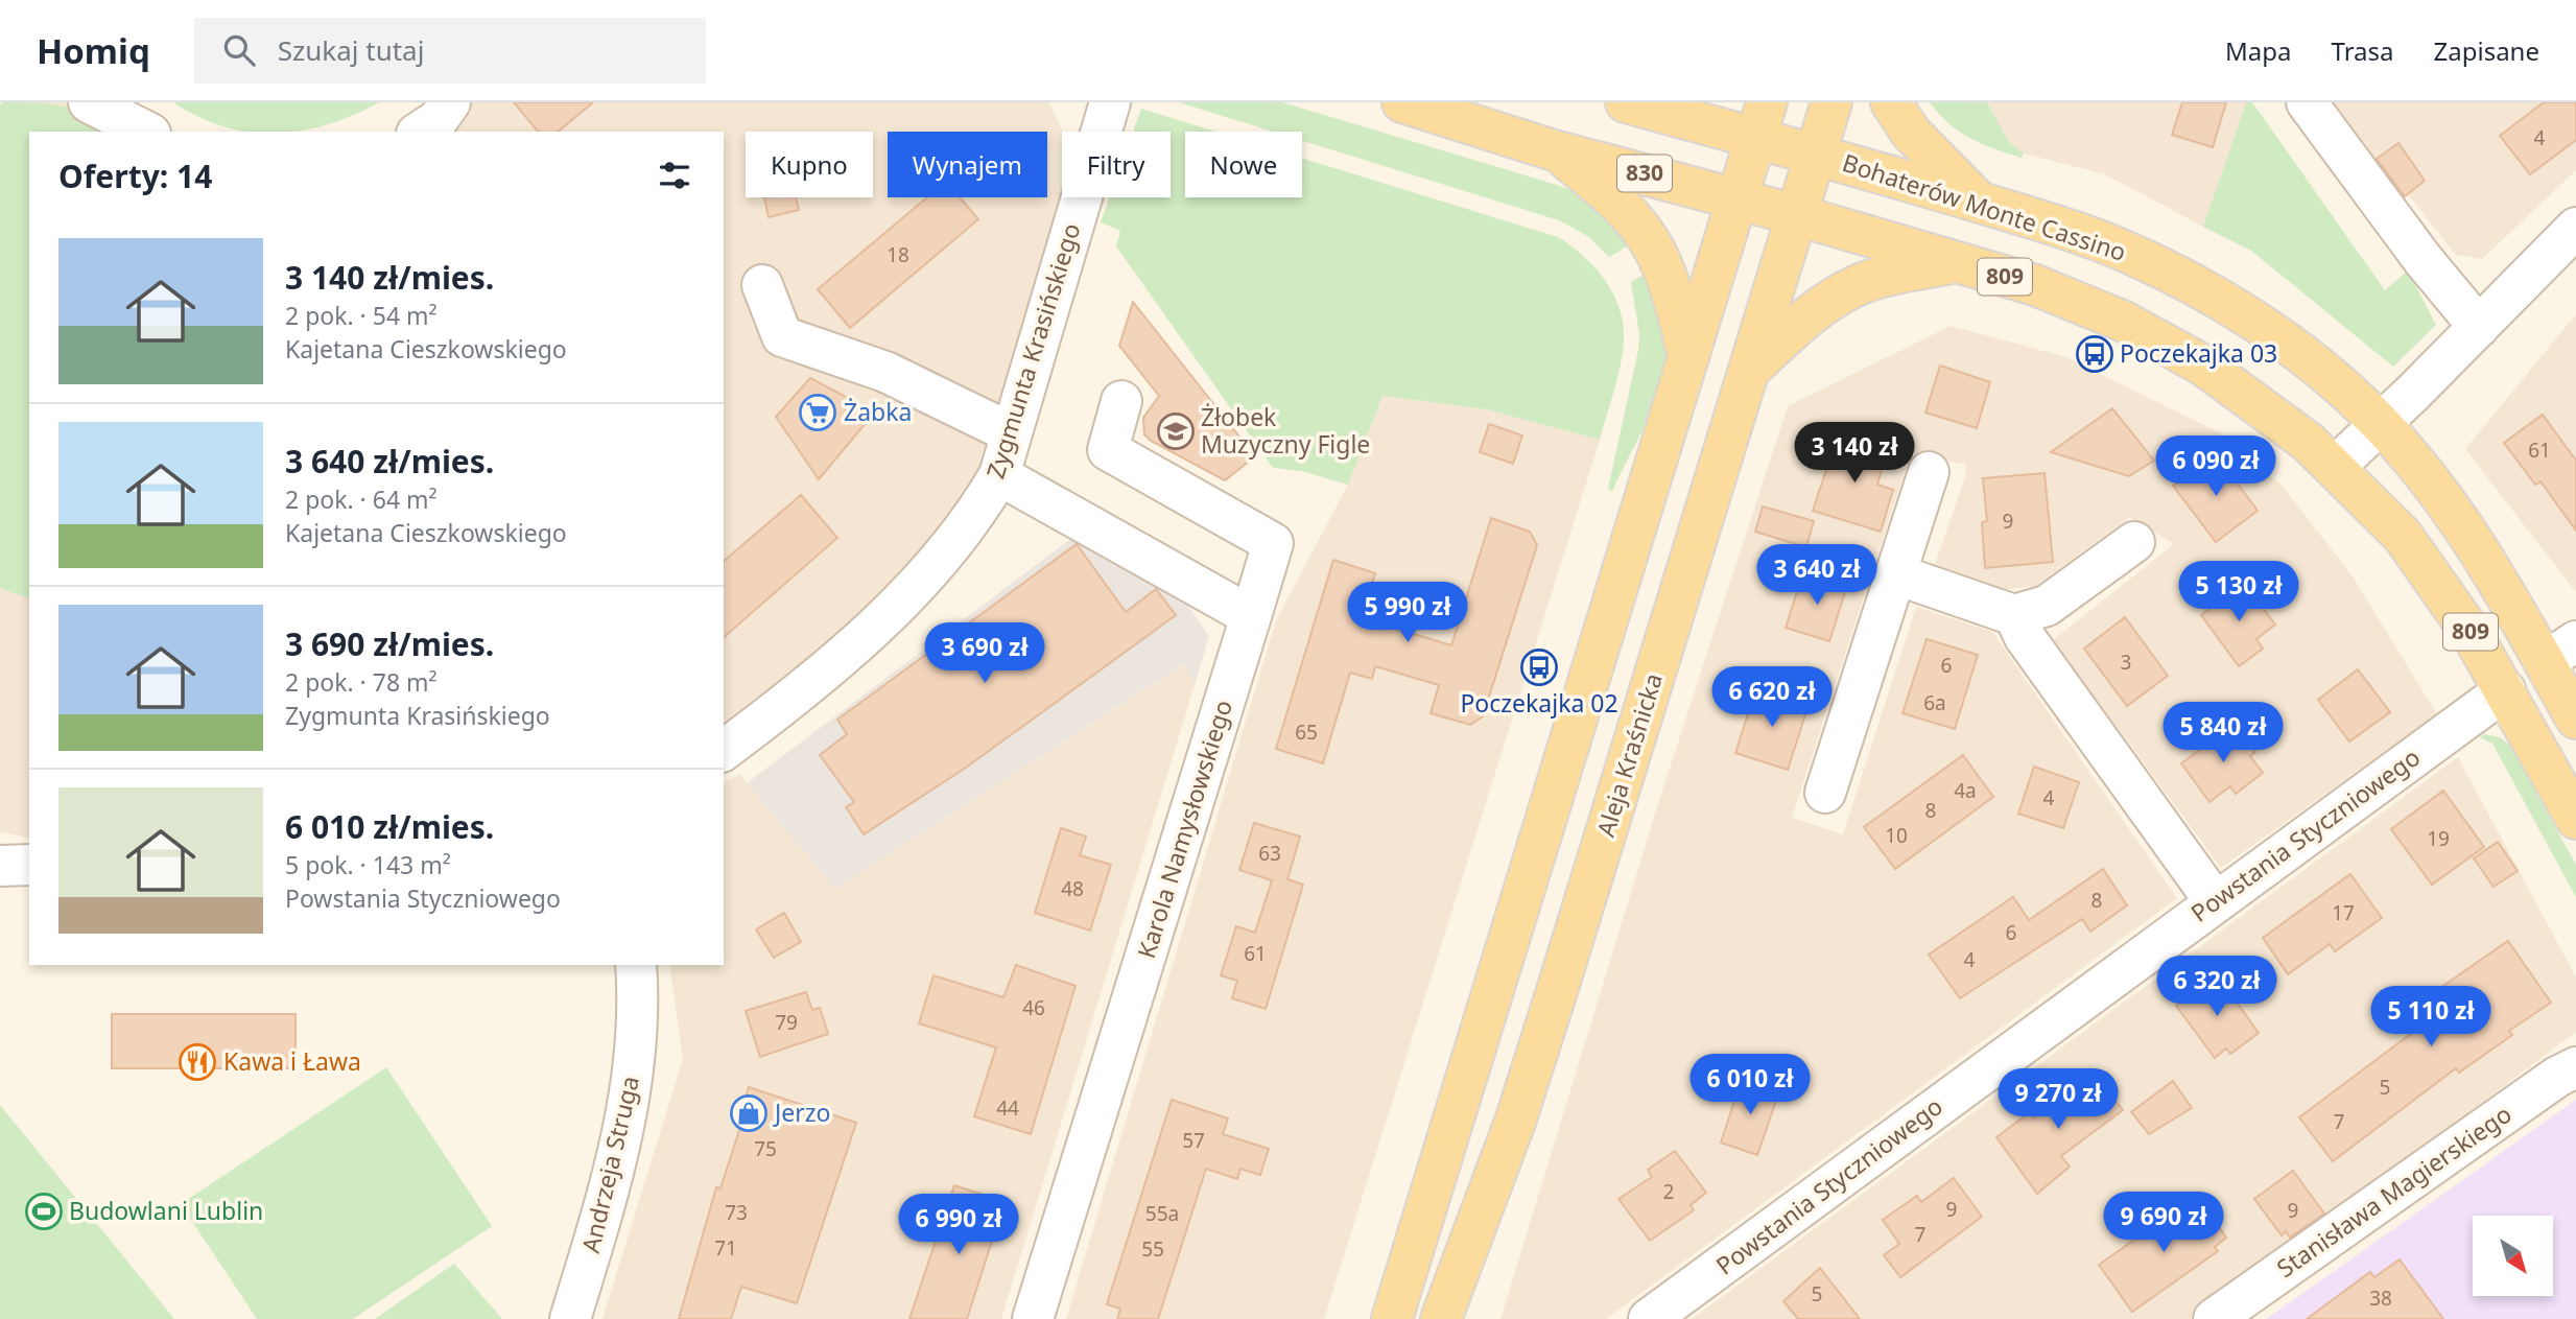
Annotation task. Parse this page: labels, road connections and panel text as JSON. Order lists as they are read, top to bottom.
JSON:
{
  "streets": {
    "main road": [
      "830",
      "Bohaterów Monte Cassino",
      "809",
      "Aleja Kraśnicka"
    ],
    "street": [
      "Zygmunta Krasińskiego",
      "Karola Namysłowskiego",
      "Powstania Styczniowego",
      "Andrzeja Struga",
      "Stanisława Magierskiego"
    ]
  },
  "crossings": [
    ["830", "809"],
    ["Bohaterów Monte Cassino", "Aleja Kraśnicka"],
    ["809", "Aleja Kraśnicka"],
    ["809", "Powstania Styczniowego"]
  ],
  "places": {
    "bus stop": ["Poczekajka 03", "Poczekajka 02"],
    "supermarket": ["Żabka"],
    "school or university": ["Żłobek Muzyczny Figle"],
    "restaurant": ["Kawa i Ława"],
    "shop": ["Jerzo"],
    "sports": ["Budowlani Lublin"]
  },
  "house_numbers": [
    "4",
    "18",
    "61",
    "9",
    "3",
    "6",
    "6a",
    "65",
    "4a",
    "4",
    "8",
    "10",
    "19",
    "63",
    "48",
    "8",
    "17",
    "6",
    "61",
    "4",
    "46",
    "79",
    "5",
    "44",
    "7",
    "57",
    "75",
    "2",
    "9",
    "9",
    "73",
    "55a",
    "7",
    "71",
    "55",
    "5",
    "38"
  ],
  "north": "bottom right",
  "page": {
    "header": "Homiq",
    "search": "Szukaj tutaj",
    "nav": ["Mapa", "Trasa", "Zapisane"],
    "chip": [
      "Kupno",
      "Wynajem",
      "Filtry",
      "Nowe"
    ],
    "heading": "Oferty: 14",
    "list": [
      {
        "name": "3 140 zł/mies.",
        "note": "2 pok. · 54 m² · Kajetana Cieszkowskiego"
      },
      {
        "name": "3 640 zł/mies.",
        "note": "2 pok. · 64 m² · Kajetana Cieszkowskiego"
      },
      {
        "name": "3 690 zł/mies.",
        "note": "2 pok. · 78 m² · Zygmunta Krasińskiego"
      },
      {
        "name": "6 010 zł/mies.",
        "note": "5 pok. · 143 m² · Powstania Styczniowego"
      }
    ],
    "price": [
      "3 140 zł",
      "6 090 zł",
      "3 640 zł",
      "5 130 zł",
      "5 990 zł",
      "3 690 zł",
      "6 620 zł",
      "5 840 zł",
      "6 320 zł",
      "5 110 zł",
      "6 010 zł",
      "9 270 zł",
      "9 690 zł",
      "6 990 zł"
    ]
  }
}
